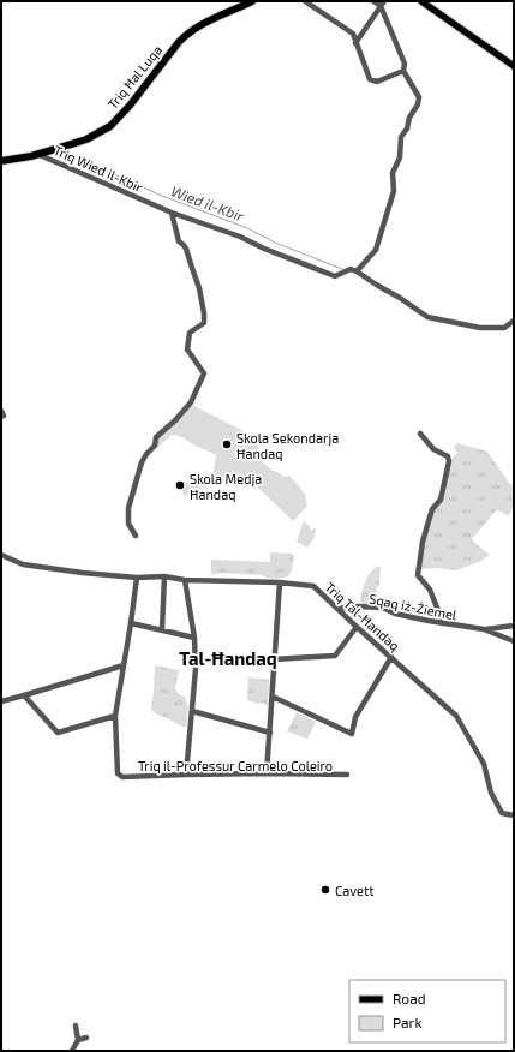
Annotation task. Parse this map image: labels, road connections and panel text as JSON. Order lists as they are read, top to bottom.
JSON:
{
  "streets": {
    "highway": ["Triq Ħal Luqa"],
    "street": [
      "Triq Wied il-Kbir",
      "Sqaq iż-Żiemel",
      "Triq Tal-Ħandaq",
      "Triq il-Professur Carmelo Coleiro"
    ]
  },
  "crossings": [
    ["Triq Ħal Luqa", "Triq Wied il-Kbir"],
    ["Sqaq iż-Żiemel", "Triq Tal-Ħandaq"]
  ],
  "districts": ["Tal-Ħandaq"],
  "water": ["Wied il-Kbir"],
  "places": ["Skola Sekondarja Ħandaq", "Skola Medja Ħandaq", "Cavett"],
  "legend": ["Road", "Park"]
}
